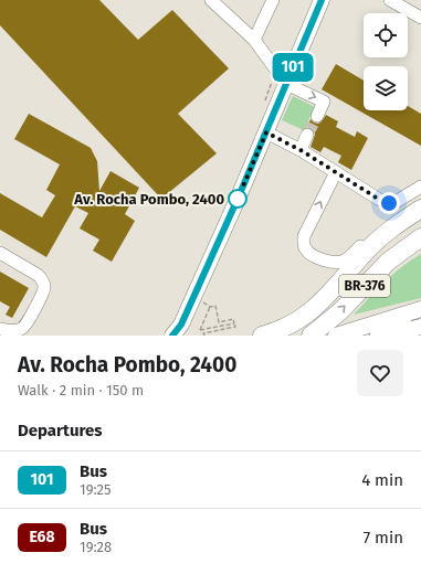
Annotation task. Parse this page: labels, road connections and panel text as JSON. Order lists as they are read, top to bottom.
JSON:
{
  "streets": {
    "highway": ["BR-376"]
  },
  "places": ["Av. Rocha Pombo, 2400"],
  "lines": ["bus line 101"],
  "page": {
    "on_map": "101",
    "heading": [
      ["Av. Rocha Pombo, 2400", "Walk · 2 min · 150 m"],
      "Departures"
    ],
    "list": [
      {
        "mark": "101",
        "name": "Bus",
        "note": "19:25",
        "value": "4 min"
      },
      {
        "mark": "E68",
        "name": "Bus",
        "note": "19:28",
        "value": "7 min"
      }
    ]
  }
}
